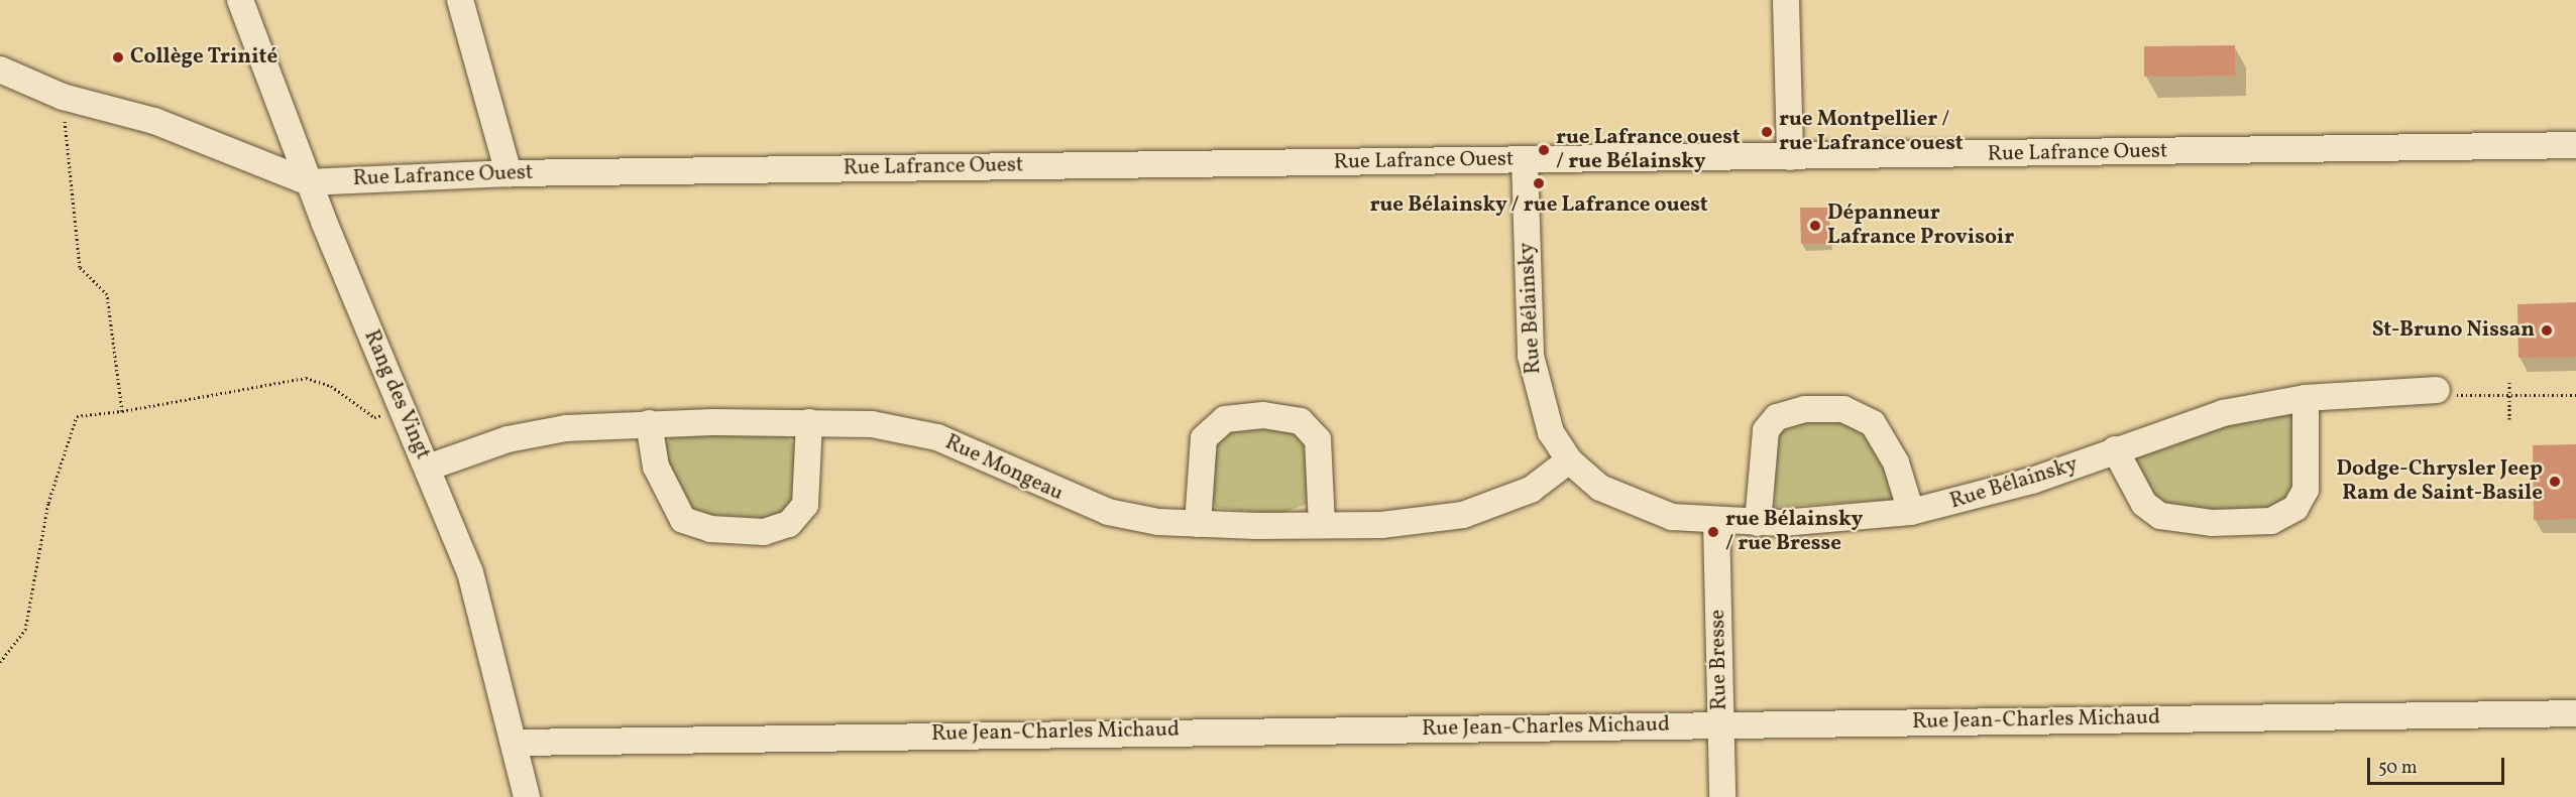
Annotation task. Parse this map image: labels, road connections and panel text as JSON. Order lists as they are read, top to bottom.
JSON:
{
  "streets": {
    "street": [
      "Rue Lafrance Ouest",
      "Rue Bélainsky",
      "Rang des Vingt",
      "Rue Mongeau",
      "Rue Bresse",
      "Rue Jean-Charles Michaud"
    ]
  },
  "crossings": [
    ["Rue Lafrance Ouest", "Rue Bélainsky"],
    ["Rue Lafrance Ouest", "Rang des Vingt"],
    ["Rue Bélainsky", "Rue Mongeau"],
    ["Rue Bélainsky", "Rue Bresse"],
    ["Rang des Vingt", "Rue Mongeau"],
    ["Rang des Vingt", "Rue Jean-Charles Michaud"],
    ["Rue Bresse", "Rue Jean-Charles Michaud"]
  ],
  "places": [
    "Collège Trinité",
    "rue Montpellier / rue Lafrance ouest",
    "rue Lafrance ouest / rue Bélainsky",
    "rue Bélainsky / rue Lafrance ouest",
    "Dépanneur Lafrance Provisoir",
    "St-Bruno Nissan",
    "Dodge-Chrysler Jeep Ram de Saint-Basile",
    "rue Bélainsky / rue Bresse"
  ],
  "scale_bar": "50 m"
}
